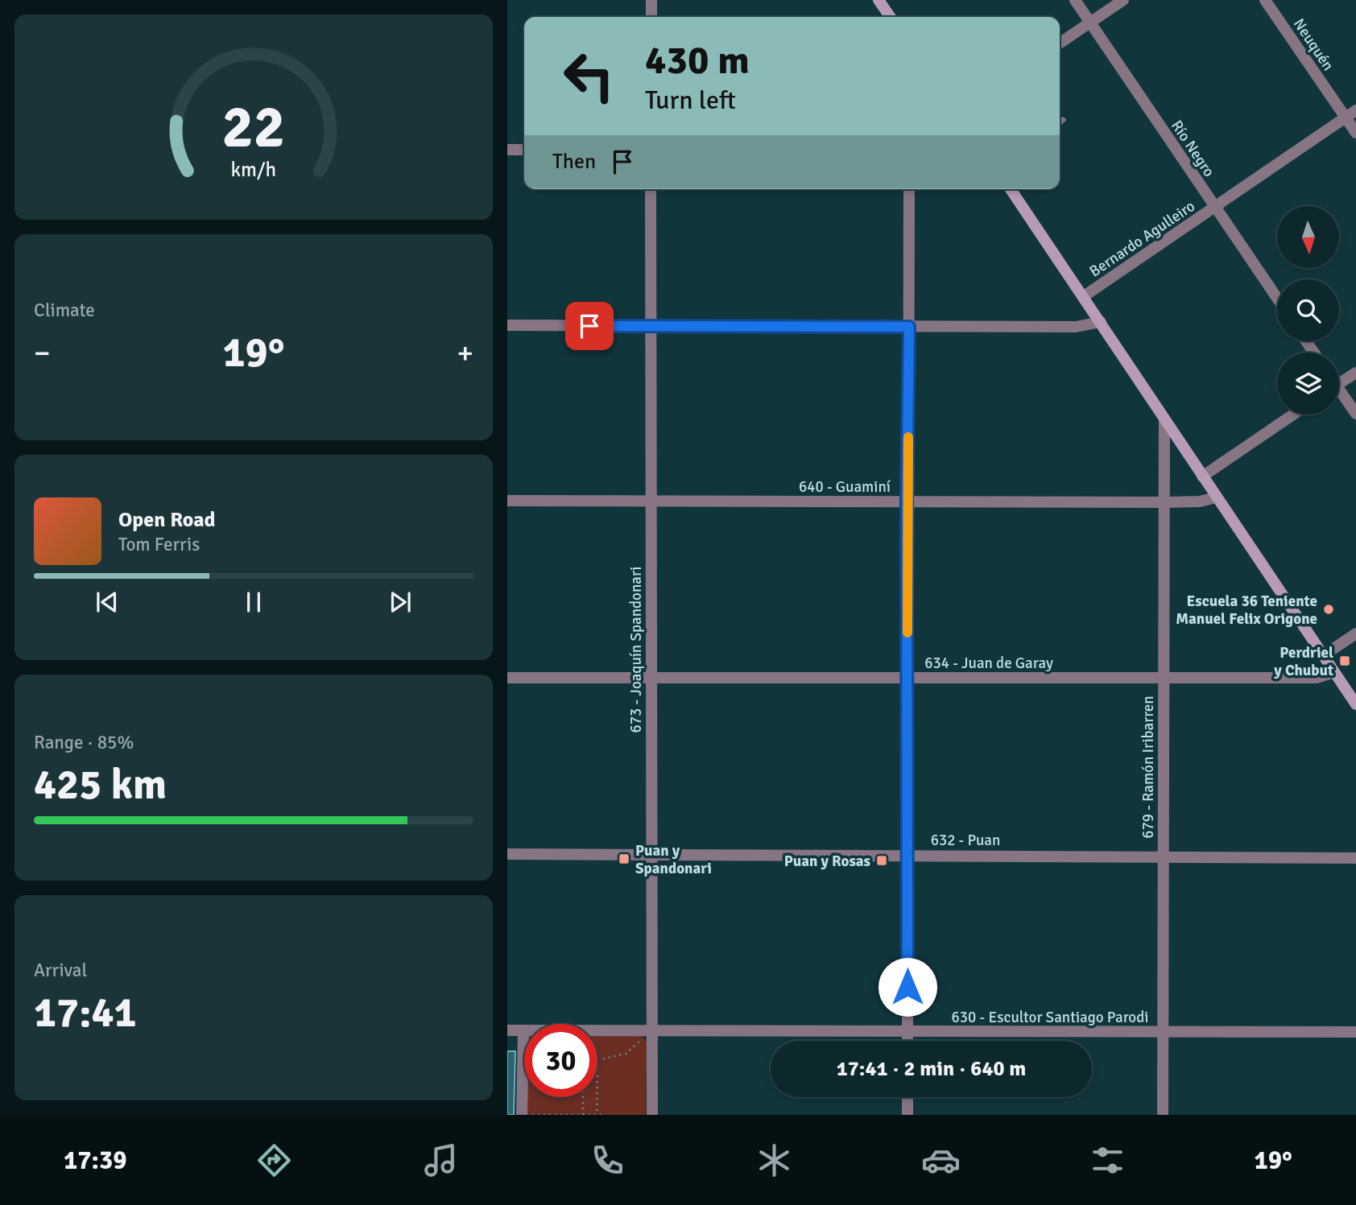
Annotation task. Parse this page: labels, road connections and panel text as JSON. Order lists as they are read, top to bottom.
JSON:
{
  "streets": {
    "street": [
      "Neuquén",
      "Río Negro",
      "Bernardo Agulleiro",
      "640 - Guaminí",
      "673 - Joaquín Spandonari",
      "634 - Juan de Garay",
      "679 - Ramón Iribarren",
      "632 - Puan",
      "630 - Escultor Santiago Parodi"
    ]
  },
  "crossings": [
    ["Neuquén", "Bernardo Agulleiro"],
    ["Río Negro", "Bernardo Agulleiro"],
    ["640 - Guaminí", "673 - Joaquín Spandonari"],
    ["640 - Guaminí", "679 - Ramón Iribarren"],
    ["673 - Joaquín Spandonari", "634 - Juan de Garay"],
    ["673 - Joaquín Spandonari", "632 - Puan"],
    ["673 - Joaquín Spandonari", "630 - Escultor Santiago Parodi"],
    ["634 - Juan de Garay", "679 - Ramón Iribarren"],
    ["679 - Ramón Iribarren", "632 - Puan"],
    ["679 - Ramón Iribarren", "630 - Escultor Santiago Parodi"]
  ],
  "places": {
    "other": ["Escuela 36 Teniente Manuel Felix Origone"],
    "transit": ["Perdriel y Chubut", "Puan y Spandonari", "Puan y Rosas"]
  },
  "north": "bottom",
  "page": {
    "turn": ["430 m", "Turn left"],
    "then": "Then",
    "tile": [
      "Climate",
      ["Range · 85%", "425 km"],
      ["Arrival", "17:41"]
    ],
    "heat": ["−", "19°", "+"],
    "song": ["Open Road", "Tom Ferris"],
    "limit": "30",
    "trip": "17:41 · 2 min · 640 m",
    "tabs": ["17:39", "19°"],
    "gauge": ["22", "km/h"]
  }
}
